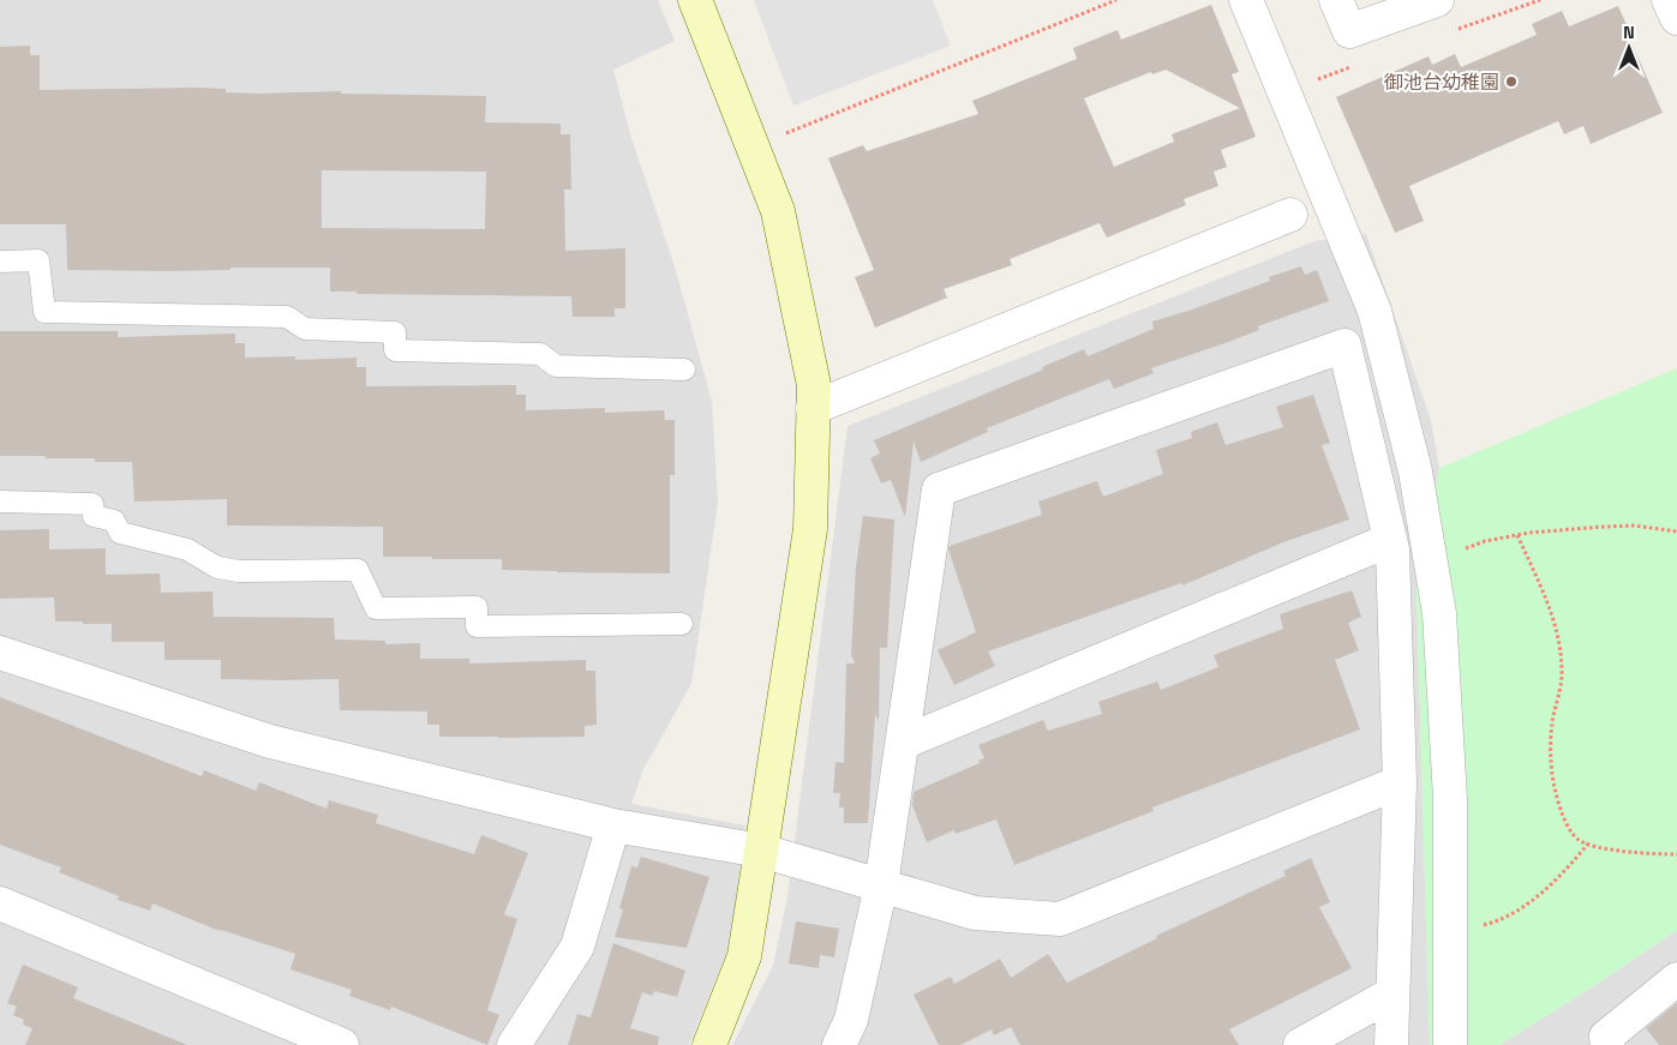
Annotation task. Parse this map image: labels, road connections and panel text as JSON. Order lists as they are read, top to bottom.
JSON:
{
  "places": ["御池台幼稚園"],
  "north": "top"
}
